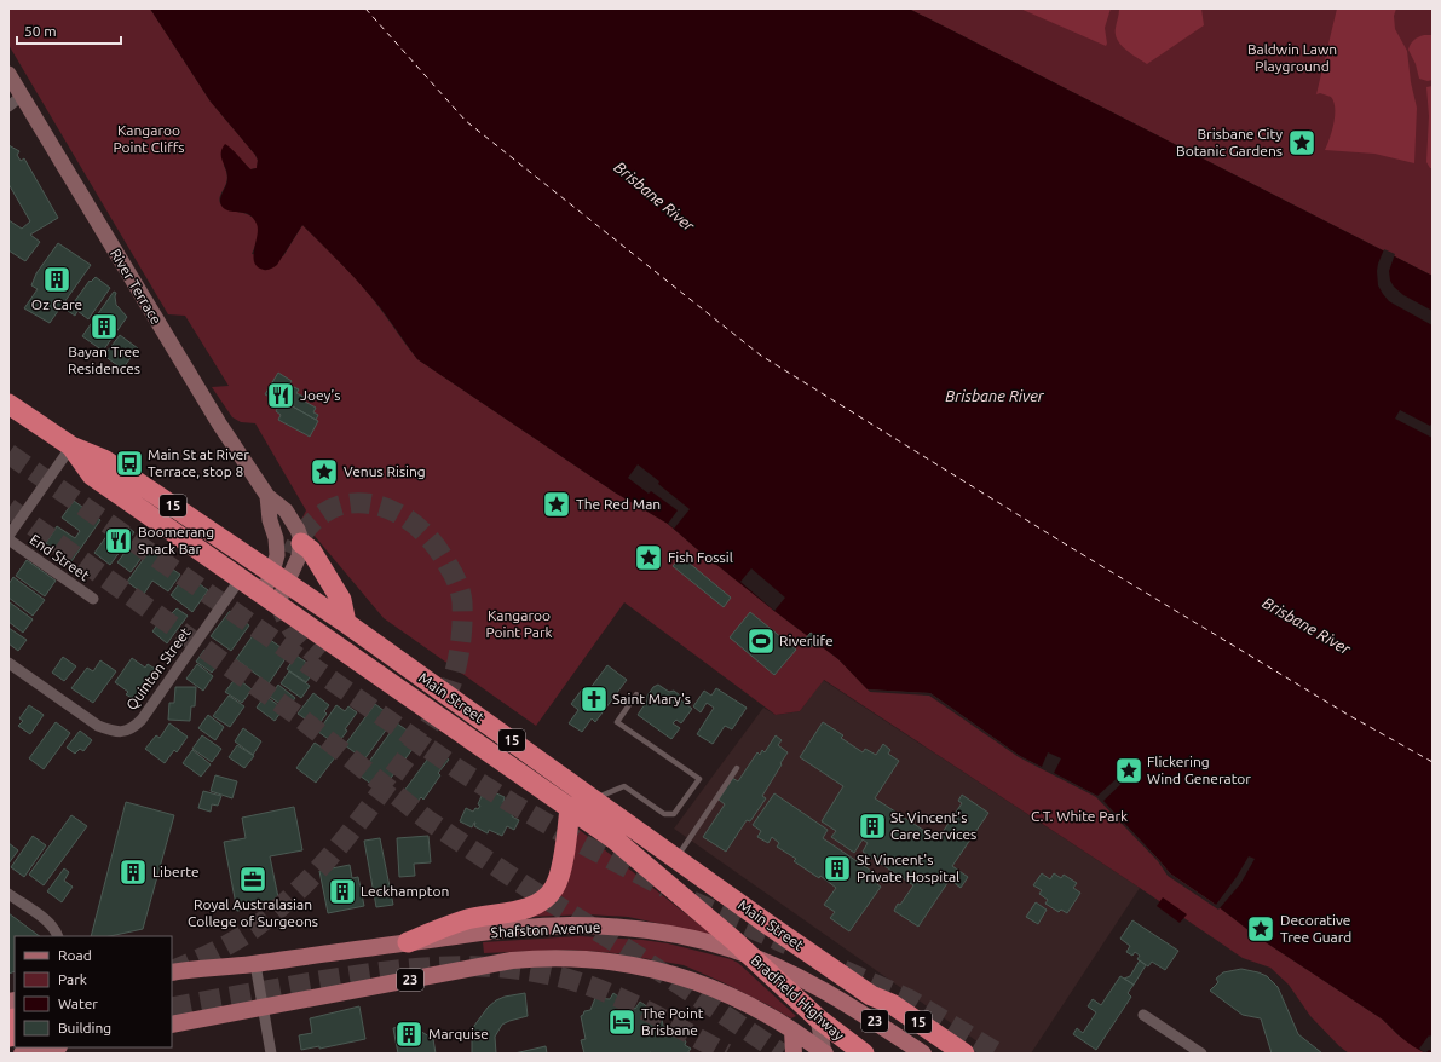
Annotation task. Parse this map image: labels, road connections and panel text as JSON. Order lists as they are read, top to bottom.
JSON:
{
  "streets": {
    "highway": ["15", "Main Street", "Bradfield Highway"],
    "main road": ["River Terrace", "Shafston Avenue", "23"],
    "street": ["End Street", "Quinton Street"]
  },
  "crossings": [
    ["River Terrace", "Main Street"],
    ["Quinton Street", "Main Street"],
    ["Main Street", "Bradfield Highway"]
  ],
  "water": ["Brisbane River"],
  "parks": [
    "Baldwin Lawn Playground",
    "Kangaroo Point Cliffs",
    "Kangaroo Point Park",
    "C.T. White Park"
  ],
  "places": {
    "place": [
      "Brisbane City Botanic Gardens",
      "Venus Rising",
      "The Red Man",
      "Fish Fossil",
      "Flickering Wind Generator",
      "Decorative Tree Guard"
    ],
    "building": [
      "Oz Care",
      "Bayan Tree Residences",
      "St Vincent's Care Services",
      "St Vincent's Private Hospital",
      "Liberte",
      "Leckhampton",
      "Marquise"
    ],
    "restaurant": ["Joey’s", "Boomerang Snack Bar"],
    "bus stop": ["Main St at River Terrace, stop 8"],
    "sports": ["Riverlife"],
    "church": ["Saint Mary's"],
    "office": ["Royal Australasian College of Surgeons"],
    "hotel": ["The Point Brisbane"]
  },
  "legend": [
    "Road",
    "Park",
    "Water",
    "Building"
  ],
  "scale_bar": "50 m"
}
